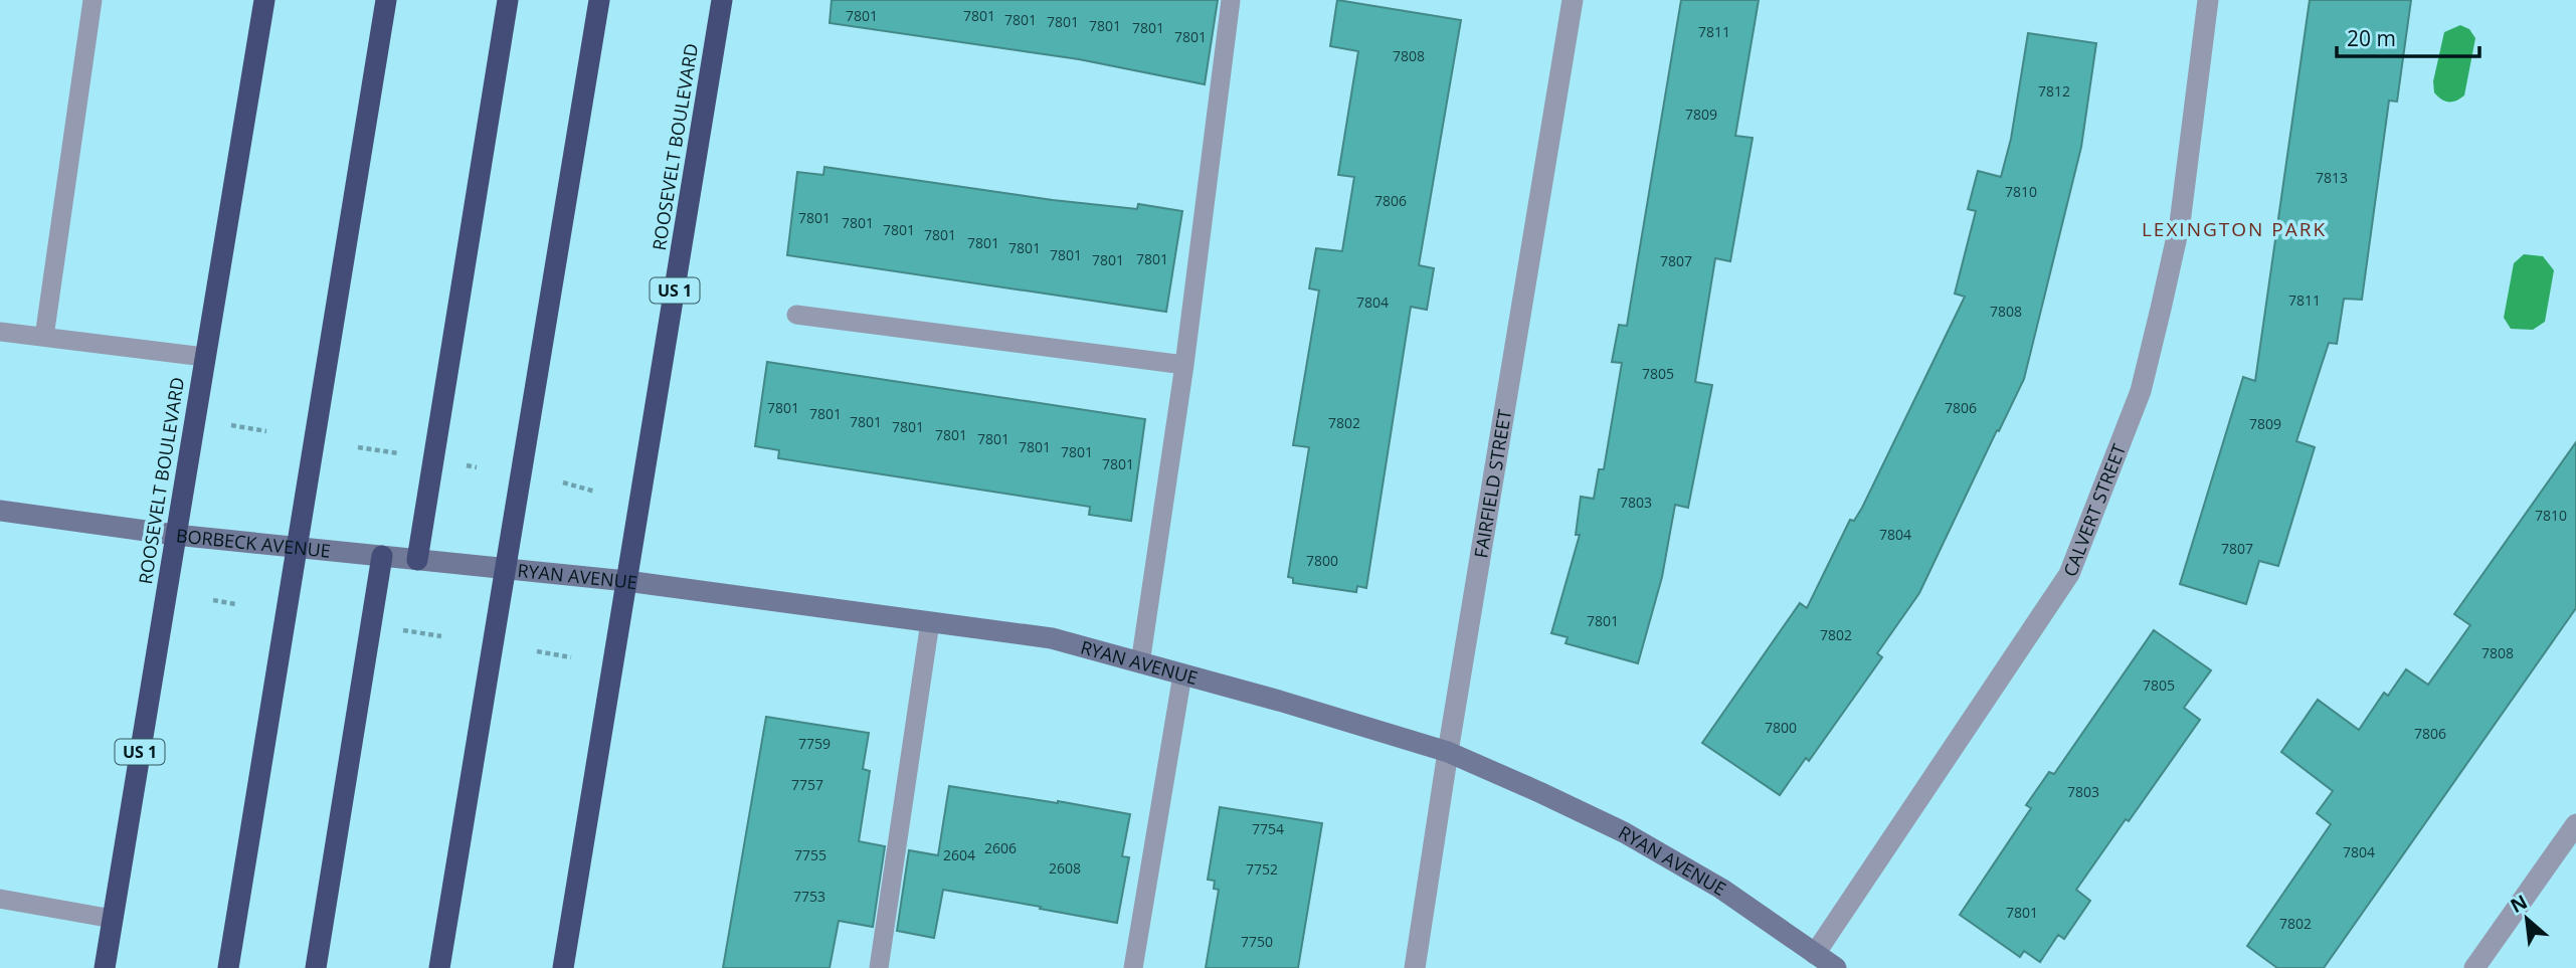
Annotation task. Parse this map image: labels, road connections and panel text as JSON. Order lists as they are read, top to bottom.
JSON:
{
  "streets": {
    "highway": ["ROOSEVELT BOULEVARD", "US 1"],
    "street": [
      "FAIRFIELD STREET",
      "CALVERT STREET",
      "BORBECK AVENUE",
      "RYAN AVENUE"
    ]
  },
  "crossings": [
    ["ROOSEVELT BOULEVARD", "BORBECK AVENUE"],
    ["ROOSEVELT BOULEVARD", "RYAN AVENUE"],
    ["FAIRFIELD STREET", "RYAN AVENUE"],
    ["CALVERT STREET", "RYAN AVENUE"],
    ["BORBECK AVENUE", "RYAN AVENUE"]
  ],
  "districts": ["LEXINGTON PARK"],
  "house_numbers": [
    "7801",
    "7801",
    "7801",
    "7801",
    "7801",
    "7801",
    "7811",
    "7801",
    "7808",
    "7812",
    "7809",
    "7813",
    "7810",
    "7806",
    "7801",
    "7801",
    "7801",
    "7801",
    "7801",
    "7801",
    "7801",
    "7801",
    "7801",
    "7807",
    "7811",
    "7804",
    "7808",
    "7805",
    "7801",
    "7806",
    "7801",
    "7801",
    "7802",
    "7809",
    "7801",
    "7801",
    "7801",
    "7801",
    "7801",
    "7801",
    "7803",
    "7810",
    "7804",
    "7807",
    "7800",
    "7801",
    "7802",
    "7808",
    "7805",
    "7800",
    "7806",
    "7759",
    "7757",
    "7803",
    "7754",
    "2606",
    "7804",
    "7755",
    "2604",
    "2608",
    "7752",
    "7753",
    "7801",
    "7802",
    "7750"
  ],
  "scale_bar": "20 m",
  "north": "top left"
}
